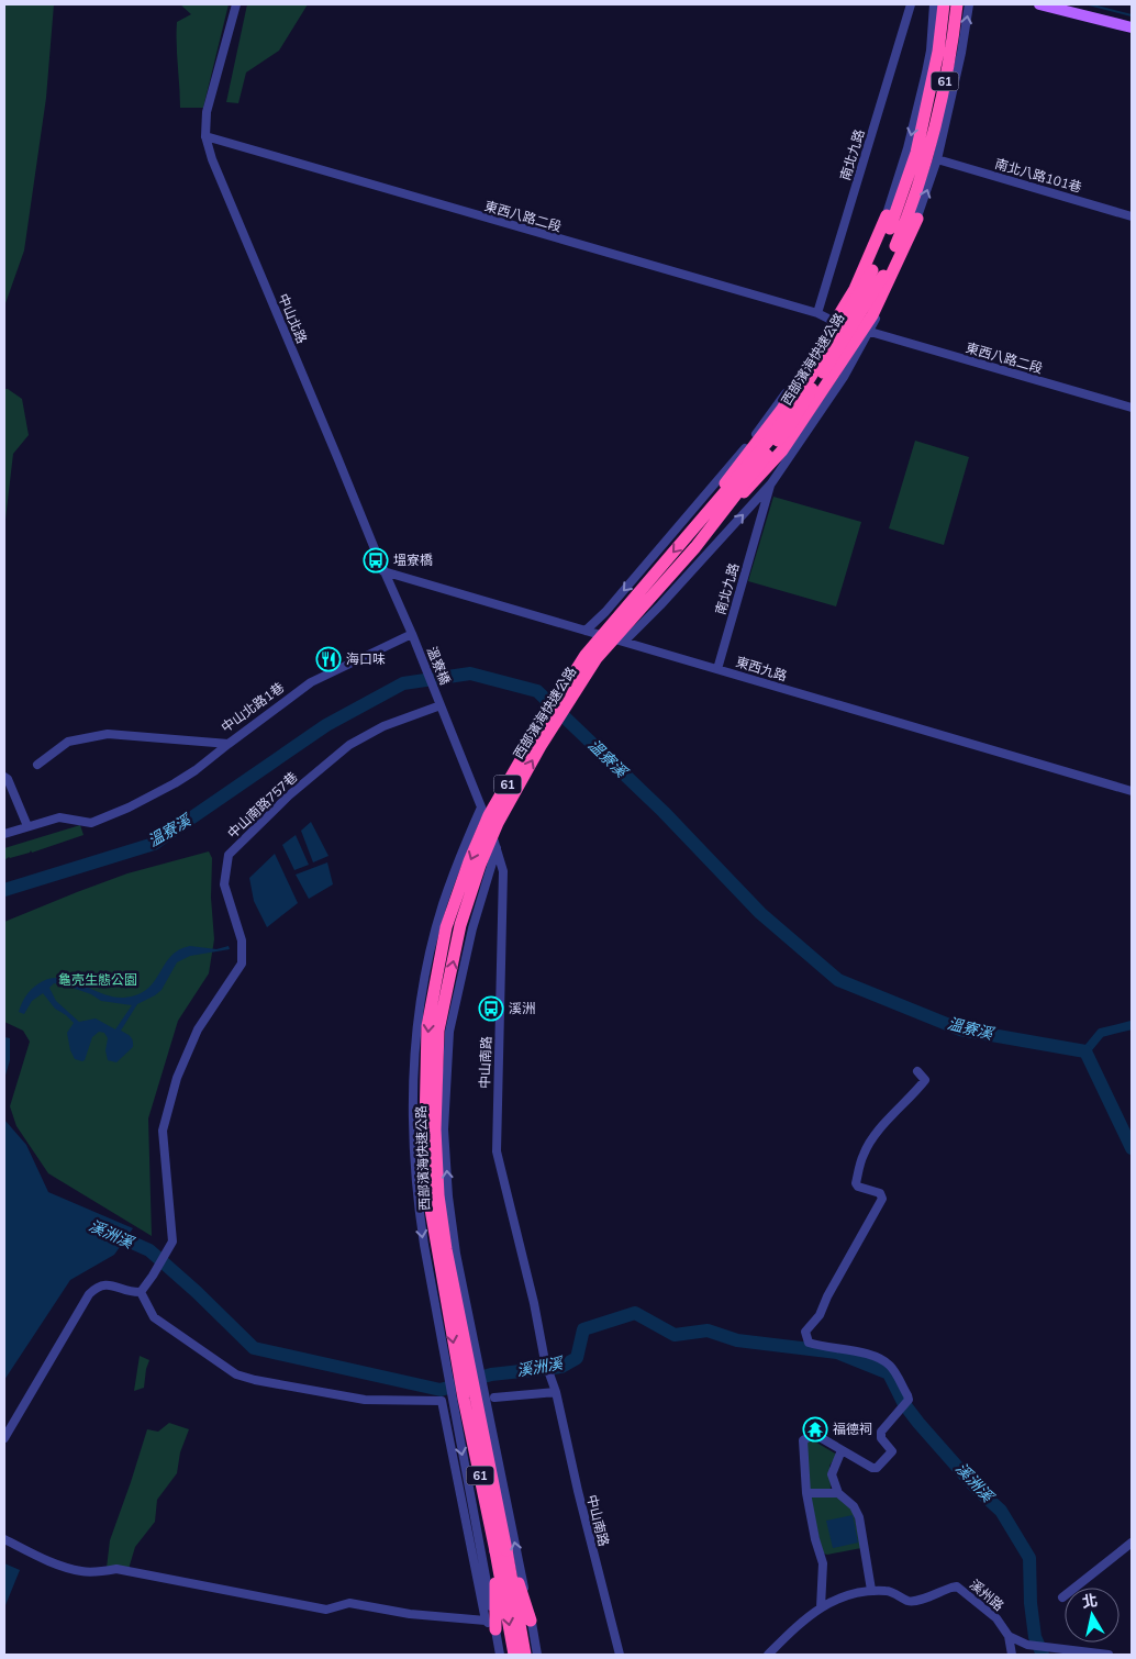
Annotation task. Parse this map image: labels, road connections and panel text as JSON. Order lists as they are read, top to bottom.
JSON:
{
  "streets": {
    "highway": ["61", "西部濱海快速公路"],
    "street": [
      "南北九路",
      "南北八路101巷",
      "東西八路二段",
      "中山北路",
      "溫寮橋",
      "東西九路",
      "中山北路1巷",
      "中山南路757巷",
      "中山南路",
      "溪州路"
    ]
  },
  "crossings": [
    ["南北九路", "東西八路二段"],
    ["南北九路", "東西九路"],
    ["南北八路101巷", "西部濱海快速公路"],
    ["東西八路二段", "中山北路"],
    ["中山北路", "溫寮橋"],
    ["中山北路", "東西九路"],
    ["中山北路", "中山北路1巷"],
    ["溫寮橋", "中山北路1巷"],
    ["溫寮橋", "中山南路757巷"],
    ["溫寮橋", "中山南路"],
    ["中山南路757巷", "中山南路"]
  ],
  "water": ["溫寮溪", "溪洲溪"],
  "parks": ["龜壳生態公園"],
  "places": {
    "bus stop": ["塭寮橋", "溪洲"],
    "restaurant": ["海口味"],
    "temple": ["福德祠"]
  },
  "north": "top"
}
